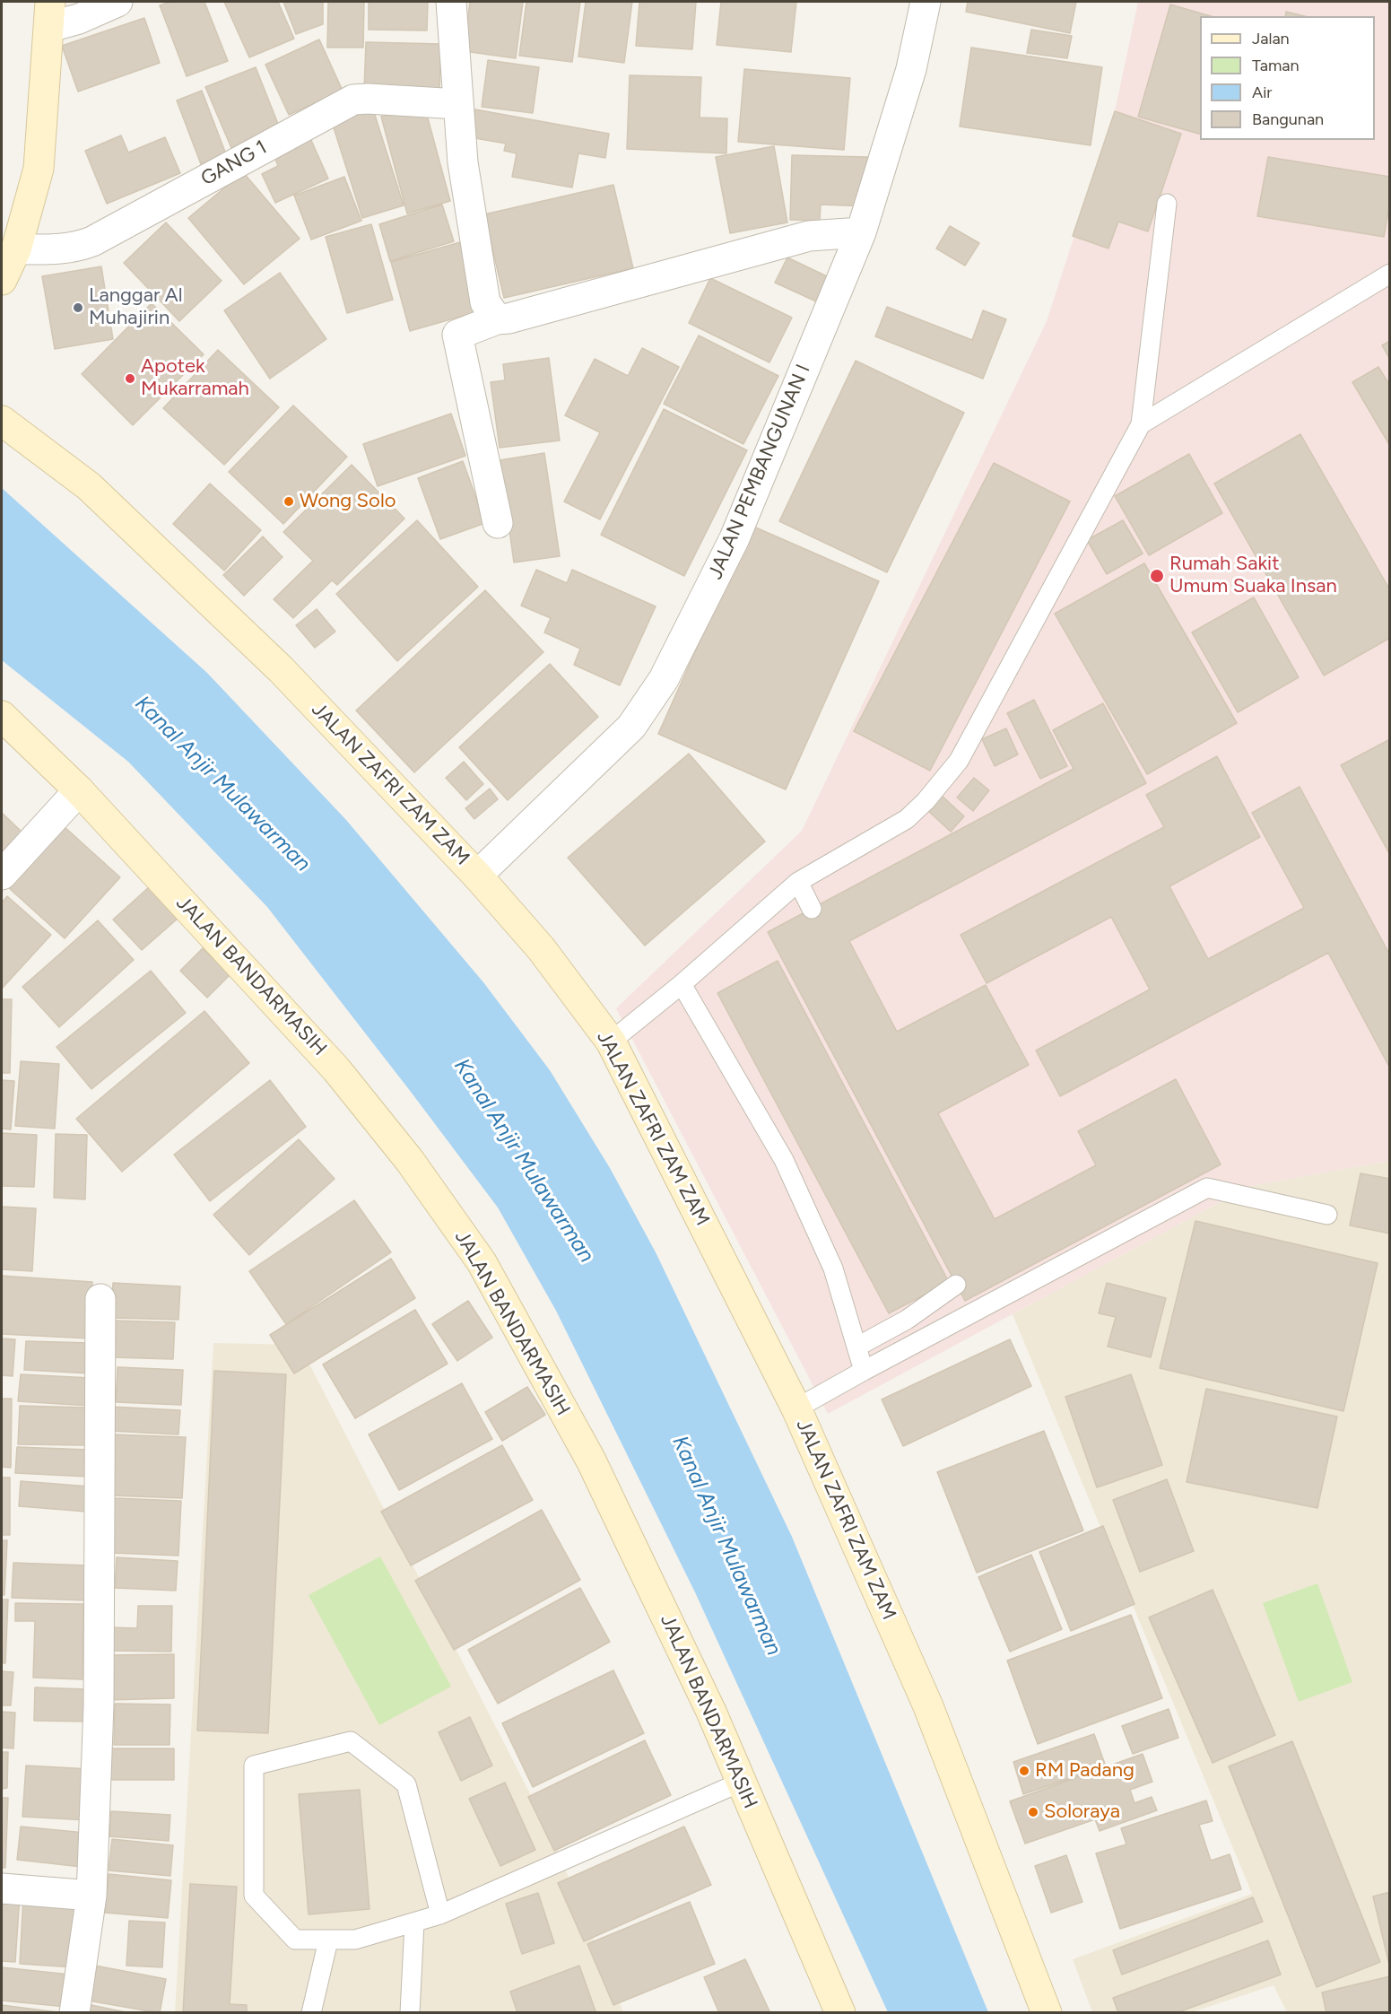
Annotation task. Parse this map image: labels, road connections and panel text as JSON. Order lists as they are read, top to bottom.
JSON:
{
  "streets": {
    "main road": ["JALAN ZAFRI ZAM ZAM", "JALAN BANDARMASIH"],
    "street": ["GANG 1", "JALAN PEMBANGUNAN I"]
  },
  "crossings": [
    ["JALAN PEMBANGUNAN I", "JALAN ZAFRI ZAM ZAM"]
  ],
  "water": ["Kanal Anjir Mulawarman"],
  "places": [
    "Langgar Al Muhajirin",
    "Apotek Mukarramah",
    "Wong Solo",
    "Rumah Sakit Umum Suaka Insan",
    "RM Padang",
    "Soloraya"
  ],
  "legend": [
    "Jalan",
    "Taman",
    "Air",
    "Bangunan"
  ]
}
